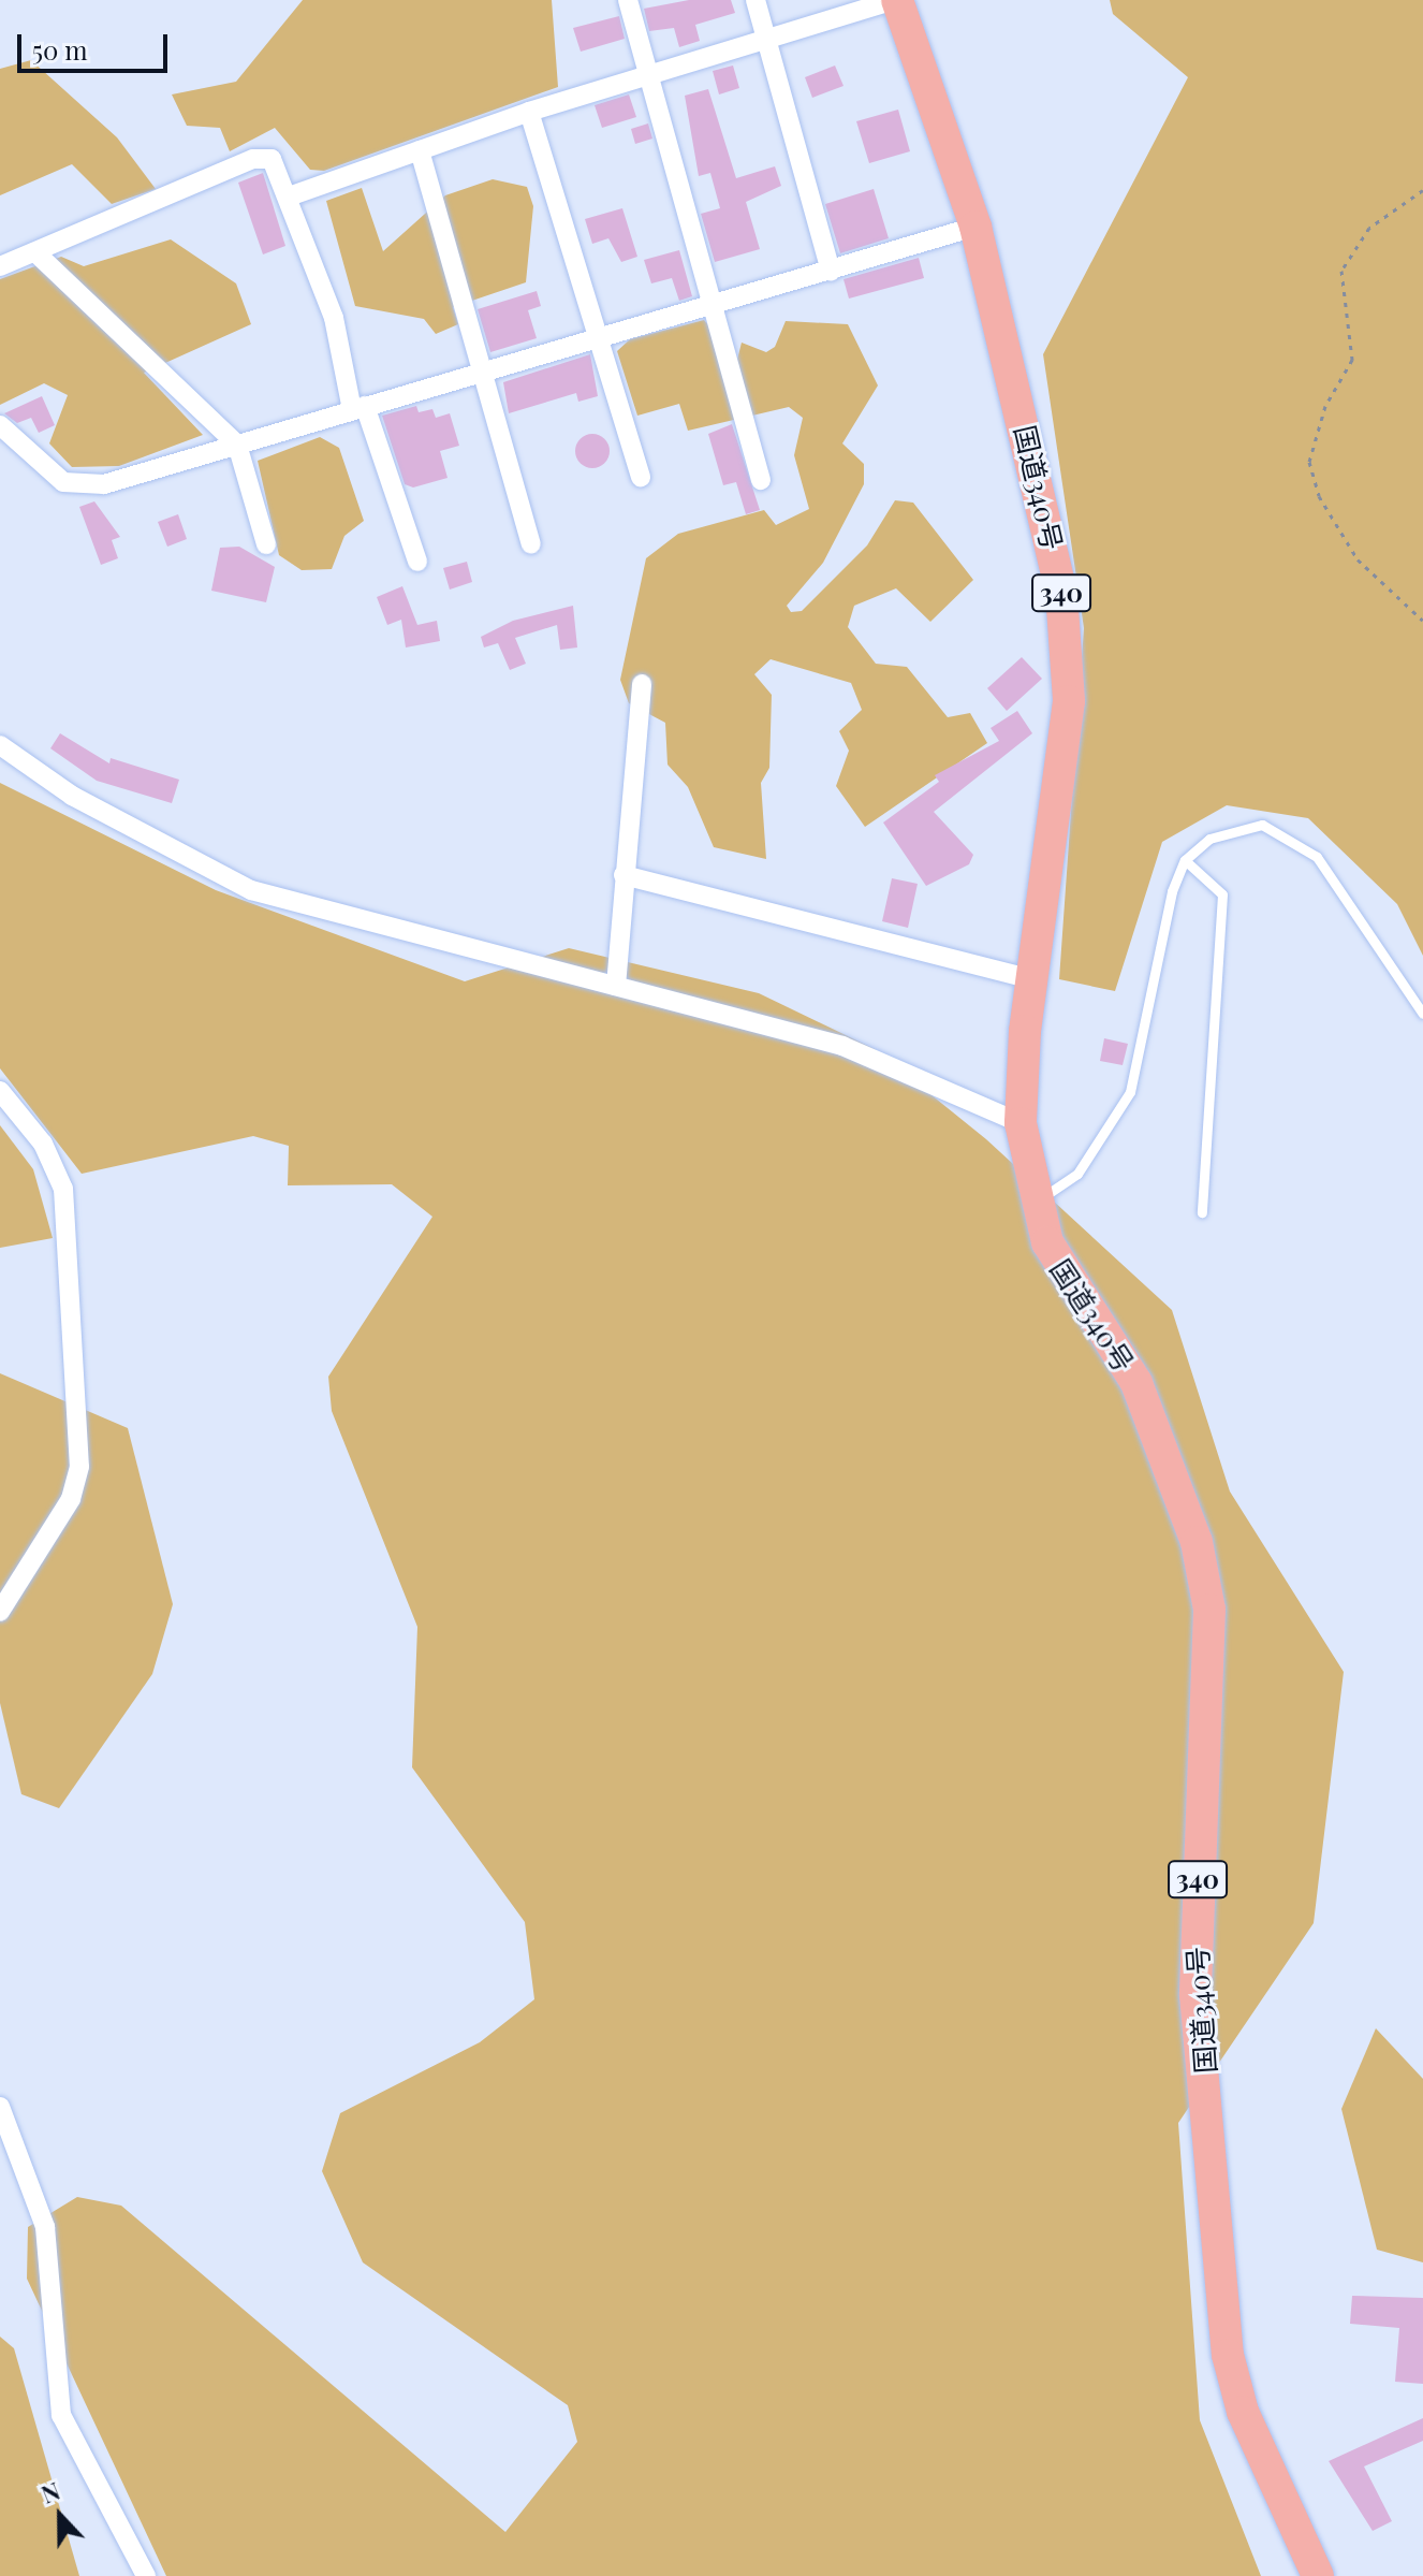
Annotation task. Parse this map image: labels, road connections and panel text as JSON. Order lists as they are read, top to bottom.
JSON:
{
  "streets": {
    "highway": ["国道340号", "340"]
  },
  "scale_bar": "50 m",
  "north": "top"
}
